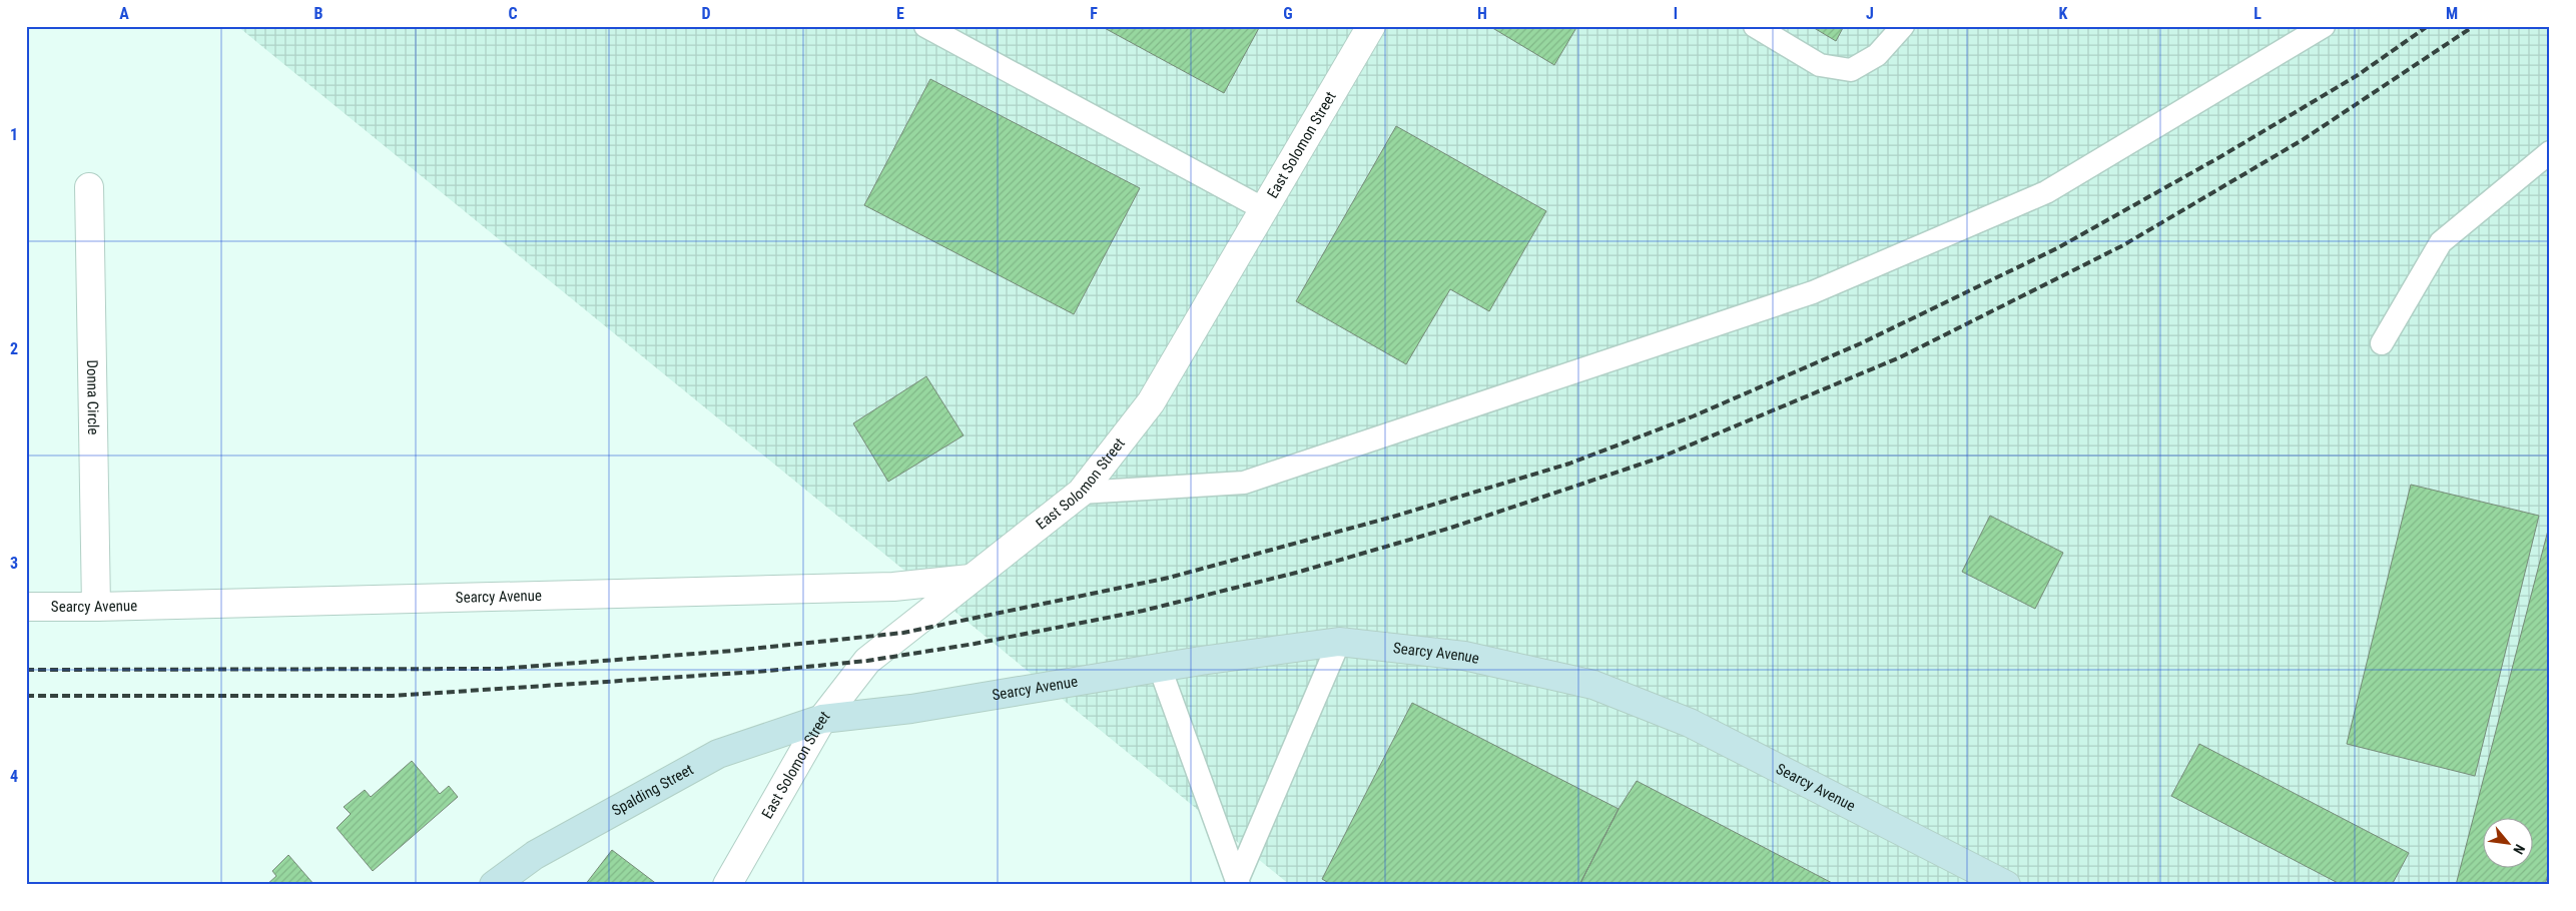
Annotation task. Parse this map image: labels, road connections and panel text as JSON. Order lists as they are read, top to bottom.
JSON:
{
  "streets": {
    "street": [
      "East Solomon Street",
      "Donna Circle",
      "Searcy Avenue",
      "Spalding Street"
    ]
  },
  "crossings": [
    ["East Solomon Street", "Searcy Avenue"],
    ["East Solomon Street", "Spalding Street"],
    ["Donna Circle", "Searcy Avenue"],
    ["Searcy Avenue", "Spalding Street"]
  ],
  "north": "bottom right",
  "grid": {
    "columns": [
      "A",
      "B",
      "C",
      "D",
      "E",
      "F",
      "G",
      "H",
      "I",
      "J",
      "K",
      "L",
      "M"
    ],
    "rows": [
      "1",
      "2",
      "3",
      "4"
    ]
  }
}
